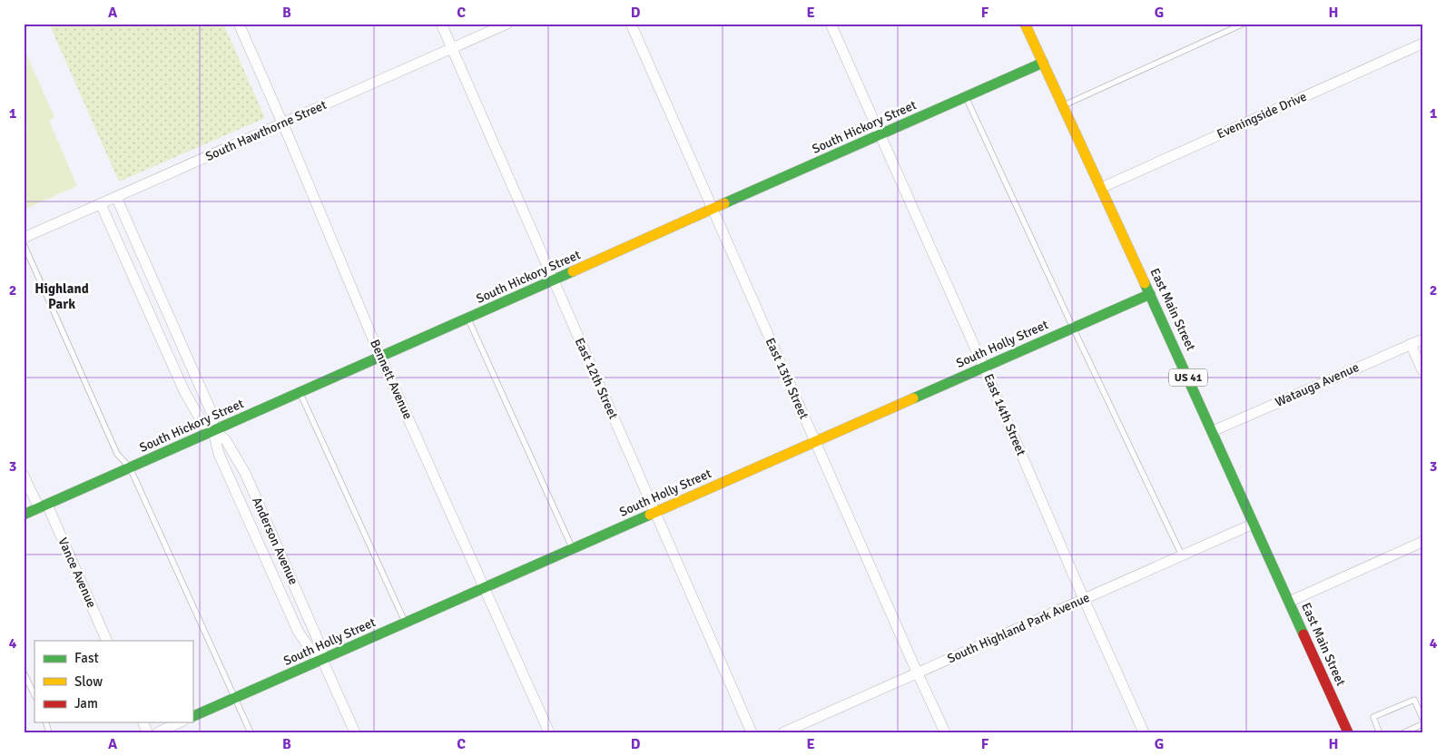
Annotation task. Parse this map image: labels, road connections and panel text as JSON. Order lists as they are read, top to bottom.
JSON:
{
  "streets": {
    "street": [
      "Eveningside Drive",
      "South Hickory Street",
      "South Hawthorne Street",
      "East Main Street",
      "South Holly Street",
      "US 41",
      "East 12th Street",
      "East 13th Street",
      "Bennett Avenue",
      "Watauga Avenue",
      "East 14th Street",
      "Anderson Avenue",
      "Vance Avenue",
      "South Highland Park Avenue"
    ]
  },
  "crossings": [
    ["Eveningside Drive", "East Main Street"],
    ["South Hickory Street", "East Main Street"],
    ["South Hickory Street", "East 12th Street"],
    ["South Hickory Street", "East 13th Street"],
    ["South Hickory Street", "Bennett Avenue"],
    ["South Hickory Street", "East 14th Street"],
    ["South Hickory Street", "Anderson Avenue"],
    ["South Hickory Street", "Vance Avenue"],
    ["South Hawthorne Street", "East 12th Street"],
    ["South Hawthorne Street", "Bennett Avenue"],
    ["South Hawthorne Street", "Anderson Avenue"],
    ["East Main Street", "South Holly Street"],
    ["East Main Street", "Watauga Avenue"],
    ["East Main Street", "South Highland Park Avenue"],
    ["South Holly Street", "East 12th Street"],
    ["South Holly Street", "East 13th Street"],
    ["South Holly Street", "Bennett Avenue"],
    ["South Holly Street", "East 14th Street"],
    ["South Holly Street", "Anderson Avenue"],
    ["East 13th Street", "South Highland Park Avenue"],
    ["East 14th Street", "South Highland Park Avenue"]
  ],
  "districts": ["Highland Park"],
  "legend": ["Fast", "Slow", "Jam"],
  "grid": {
    "columns": [
      "A",
      "B",
      "C",
      "D",
      "E",
      "F",
      "G",
      "H"
    ],
    "rows": [
      "1",
      "2",
      "3",
      "4"
    ]
  }
}
